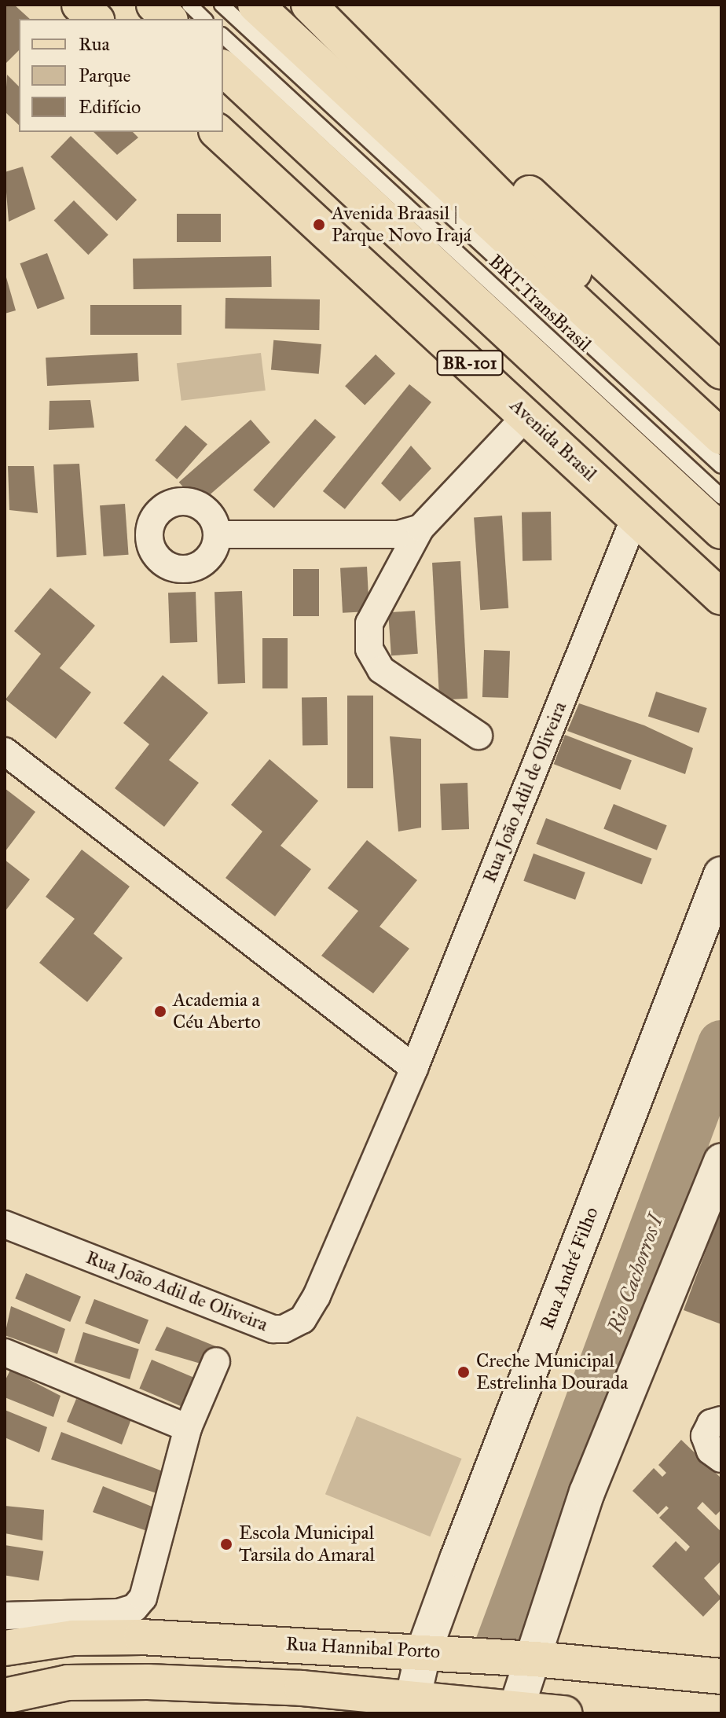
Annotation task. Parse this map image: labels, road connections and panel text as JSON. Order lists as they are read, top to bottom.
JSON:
{
  "streets": {
    "main road": ["BR-101", "Avenida Brasil", "Rua Hannibal Porto"],
    "street": ["Rua João Adil de Oliveira", "Rua André Filho"],
    "lane": ["BRT TransBrasil"]
  },
  "crossings": [
    ["Avenida Brasil", "Rua João Adil de Oliveira"],
    ["Rua André Filho", "Rua Hannibal Porto"]
  ],
  "water": ["Rio Cachorros I"],
  "places": [
    "Avenida Braasil | Parque Novo Irajá",
    "Academia a Céu Aberto",
    "Creche Municipal Estrelinha Dourada",
    "Escola Municipal Tarsila do Amaral"
  ],
  "legend": ["Rua", "Parque", "Edifício"]
}
